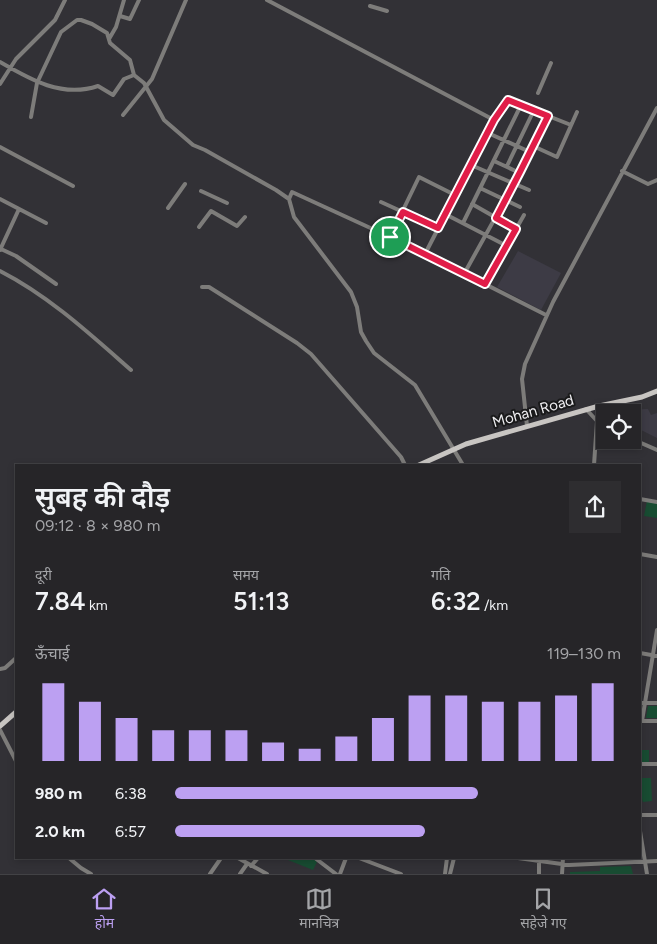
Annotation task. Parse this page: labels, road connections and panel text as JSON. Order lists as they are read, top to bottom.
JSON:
{
  "streets": {
    "main road": ["Mohan Road"]
  },
  "page": {
    "heading": ["सुबह की दौड़", "09:12 · 8 × 980 m"],
    "stats": [
      ["दूरी", "7.84 km"],
      ["समय", "51:13"],
      ["गति", "6:32 /km"]
    ],
    "chart": ["ऊँचाई", "119–130 m"],
    "list": [
      {
        "name": "980 m",
        "note": "6:38"
      },
      {
        "name": "2.0 km",
        "note": "6:57"
      }
    ],
    "tabs": ["होम", "मानचित्र", "सहेजे गए"]
  }
}
